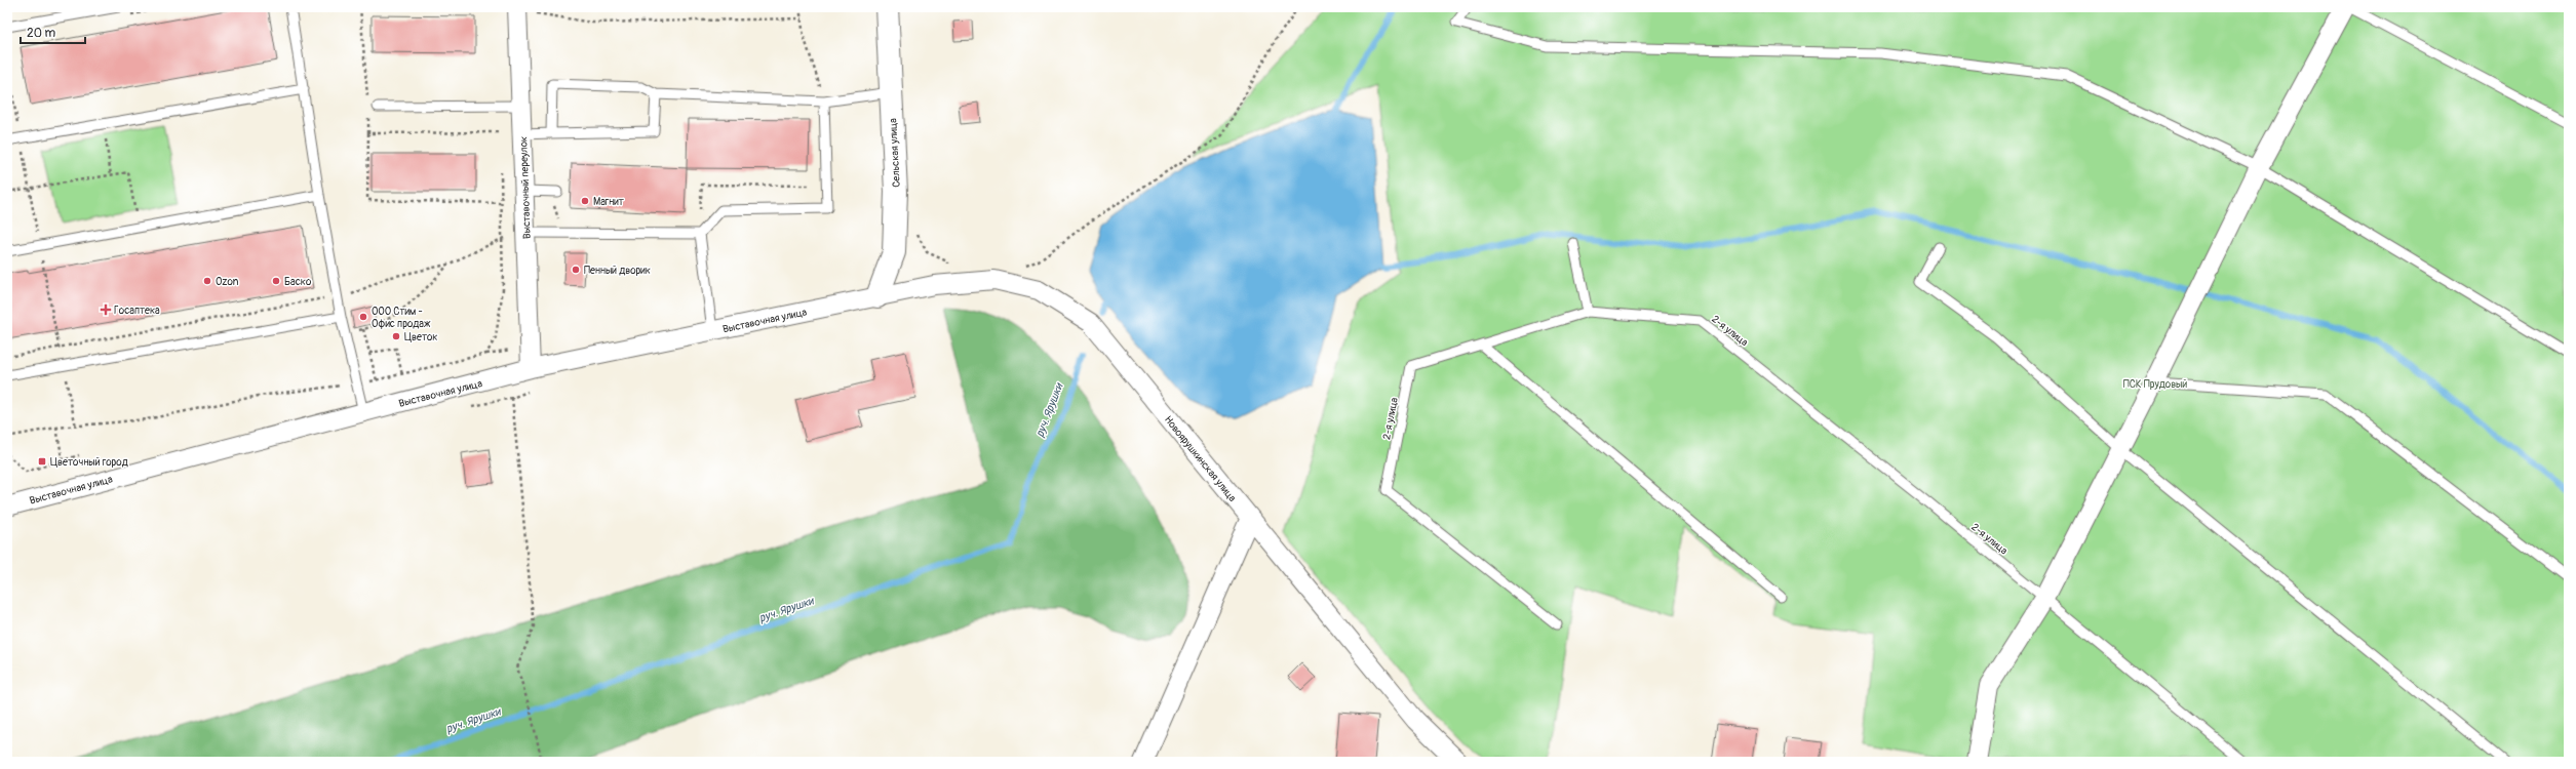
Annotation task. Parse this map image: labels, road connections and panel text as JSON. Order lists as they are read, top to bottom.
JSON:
{
  "streets": {
    "street": [
      "Сельская улица",
      "Выставочный переулок",
      "Выставочная улица",
      "Новоярушкинская улица"
    ],
    "lane": ["2-я улица"]
  },
  "crossings": [
    ["Сельская улица", "Выставочная улица"],
    ["Сельская улица", "Новоярушкинская улица"],
    ["Выставочный переулок", "Выставочная улица"],
    ["Выставочная улица", "Новоярушкинская улица"]
  ],
  "water": ["руч. Ярушки"],
  "parks": ["ПСК Прудовый"],
  "places": {
    "other": [
      "Магнит",
      "Пенный дворик",
      "Ozon",
      "Баско",
      "ООО Стим - Офис продаж",
      "Цветок"
    ],
    "health": ["Госаптека"],
    "transit": ["Цветочный город"]
  },
  "scale_bar": "20 m"
}
